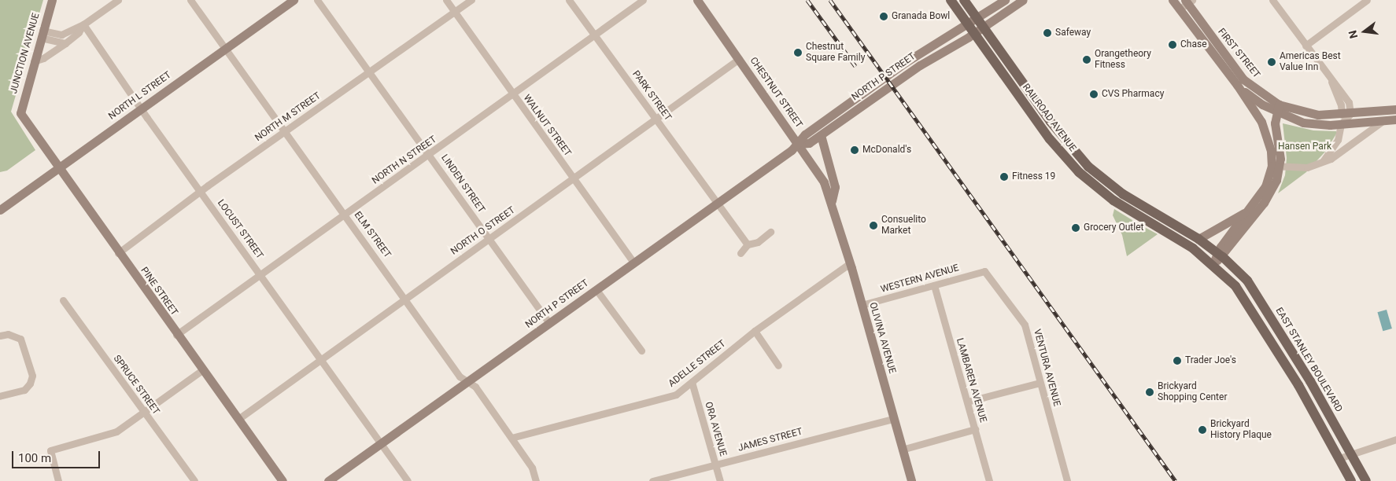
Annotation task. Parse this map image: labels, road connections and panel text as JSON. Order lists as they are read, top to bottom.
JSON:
{
  "streets": {
    "main road": ["RAILROAD AVENUE", "EAST STANLEY BOULEVARD"],
    "street": [
      "JUNCTION AVENUE",
      "FIRST STREET",
      "NORTH P STREET",
      "CHESTNUT STREET",
      "NORTH L STREET",
      "PARK STREET",
      "NORTH M STREET",
      "WALNUT STREET",
      "NORTH N STREET",
      "LINDEN STREET",
      "LOCUST STREET",
      "NORTH O STREET",
      "ELM STREET",
      "WESTERN AVENUE",
      "PINE STREET",
      "OLIVINA AVENUE",
      "ADELLE STREET",
      "VENTURA AVENUE",
      "LAMBAREN AVENUE",
      "SPRUCE STREET",
      "ORA AVENUE",
      "JAMES STREET"
    ]
  },
  "crossings": [
    ["JUNCTION AVENUE", "PINE STREET"],
    ["NORTH P STREET", "CHESTNUT STREET"],
    ["NORTH P STREET", "PARK STREET"],
    ["NORTH P STREET", "RAILROAD AVENUE"],
    ["NORTH P STREET", "WALNUT STREET"],
    ["NORTH P STREET", "LINDEN STREET"],
    ["NORTH P STREET", "LOCUST STREET"],
    ["NORTH P STREET", "ELM STREET"],
    ["CHESTNUT STREET", "NORTH O STREET"],
    ["CHESTNUT STREET", "OLIVINA AVENUE"],
    ["NORTH L STREET", "LOCUST STREET"],
    ["NORTH L STREET", "ELM STREET"],
    ["NORTH L STREET", "PINE STREET"],
    ["PARK STREET", "NORTH N STREET"],
    ["PARK STREET", "NORTH O STREET"],
    ["NORTH M STREET", "WALNUT STREET"],
    ["NORTH M STREET", "LINDEN STREET"],
    ["NORTH M STREET", "LOCUST STREET"],
    ["NORTH M STREET", "ELM STREET"],
    ["NORTH M STREET", "PINE STREET"],
    ["RAILROAD AVENUE", "EAST STANLEY BOULEVARD"],
    ["WALNUT STREET", "NORTH N STREET"],
    ["WALNUT STREET", "NORTH O STREET"],
    ["NORTH N STREET", "LINDEN STREET"],
    ["NORTH N STREET", "LOCUST STREET"],
    ["NORTH N STREET", "ELM STREET"],
    ["NORTH N STREET", "PINE STREET"],
    ["LINDEN STREET", "NORTH O STREET"],
    ["LOCUST STREET", "NORTH O STREET"],
    ["NORTH O STREET", "ELM STREET"],
    ["NORTH O STREET", "PINE STREET"],
    ["ELM STREET", "ADELLE STREET"],
    ["WESTERN AVENUE", "OLIVINA AVENUE"],
    ["WESTERN AVENUE", "VENTURA AVENUE"],
    ["WESTERN AVENUE", "LAMBAREN AVENUE"],
    ["OLIVINA AVENUE", "ADELLE STREET"],
    ["OLIVINA AVENUE", "JAMES STREET"],
    ["ADELLE STREET", "ORA AVENUE"],
    ["ORA AVENUE", "JAMES STREET"]
  ],
  "parks": ["Hansen Park"],
  "places": [
    "Granada Bowl",
    "Safeway",
    "Chase",
    "Chestnut Square Family",
    "Orangetheory Fitness",
    "Americas Best Value Inn",
    "CVS Pharmacy",
    "McDonald's",
    "Fitness 19",
    "Consuelito Market",
    "Grocery Outlet",
    "Trader Joe's",
    "Brickyard Shopping Center",
    "Brickyard History Plaque"
  ],
  "scale_bar": "100 m",
  "north": "left"
}
